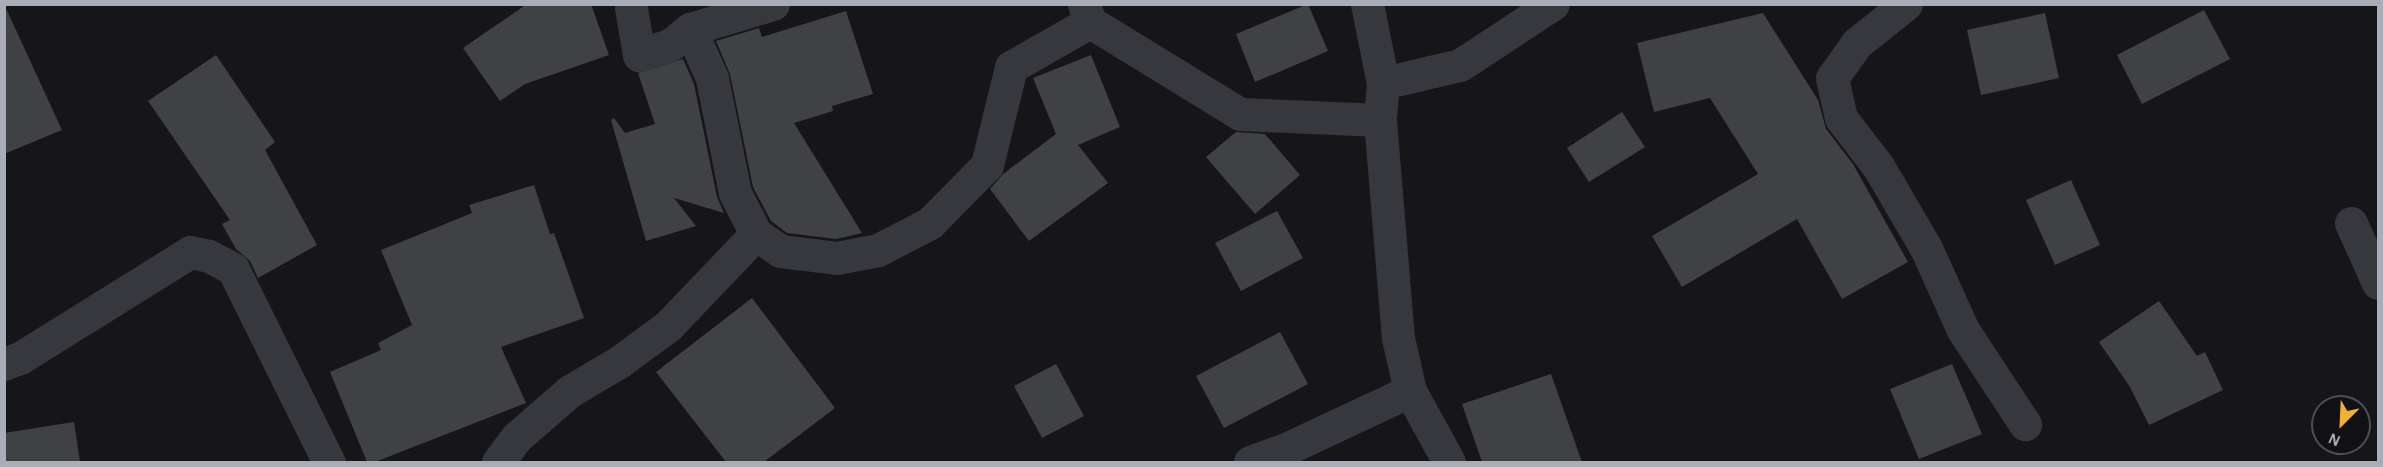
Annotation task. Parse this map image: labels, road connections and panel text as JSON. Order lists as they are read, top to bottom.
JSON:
{
  "north": "bottom left"
}
